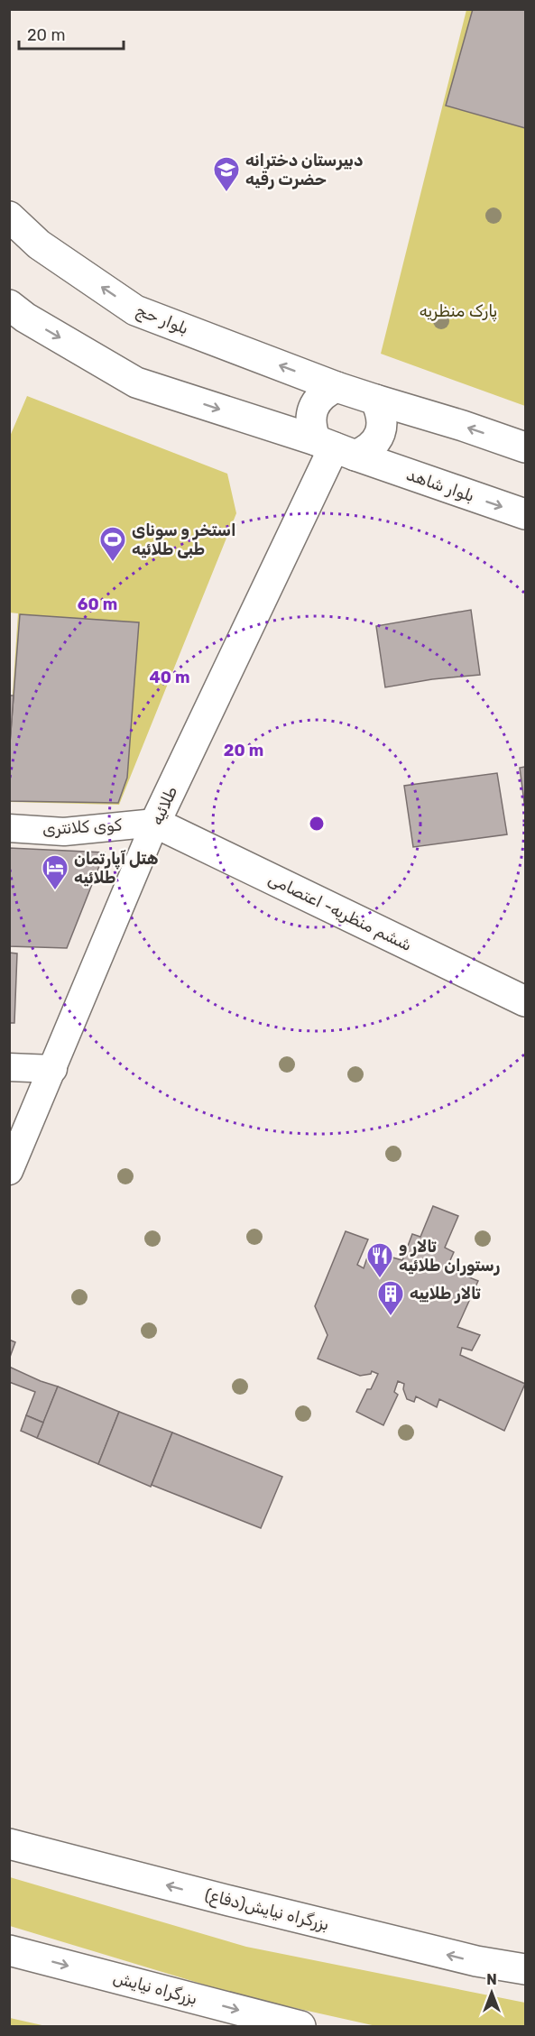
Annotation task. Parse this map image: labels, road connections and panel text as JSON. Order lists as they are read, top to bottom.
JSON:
{
  "streets": {
    "main road": [
      "بلوار حج",
      "بلوار شاهد",
      "طلائیه",
      "ششم منظریه- اعتصامی",
      "بزرگراه نیایش(دفاع)",
      "بزرگراه نیایش"
    ],
    "street": ["کوی کلانتری"]
  },
  "crossings": [
    ["بلوار حج", "بلوار شاهد"],
    ["بلوار حج", "طلائیه"],
    ["بلوار شاهد", "طلائیه"],
    ["طلائیه", "کوی کلانتری"],
    ["طلائیه", "ششم منظریه- اعتصامی"],
    ["کوی کلانتری", "ششم منظریه- اعتصامی"]
  ],
  "one_way": ["بزرگراه نیایش(دفاع)", "بزرگراه نیایش"],
  "parks": ["پارک منظریه"],
  "places": {
    "school or university": ["دبیرستان دخترانه حضرت رقیه"],
    "sports": ["استخر و سونای طبی طلائیه"],
    "hotel": ["هتل آپارتمان طلائیه"],
    "restaurant": ["تالار و رستوران طلائیه"],
    "building": ["تالار طلاییه"]
  },
  "scale_bar": "20 m",
  "north": "top",
  "rings": ["60 m", "40 m", "20 m"]
}
